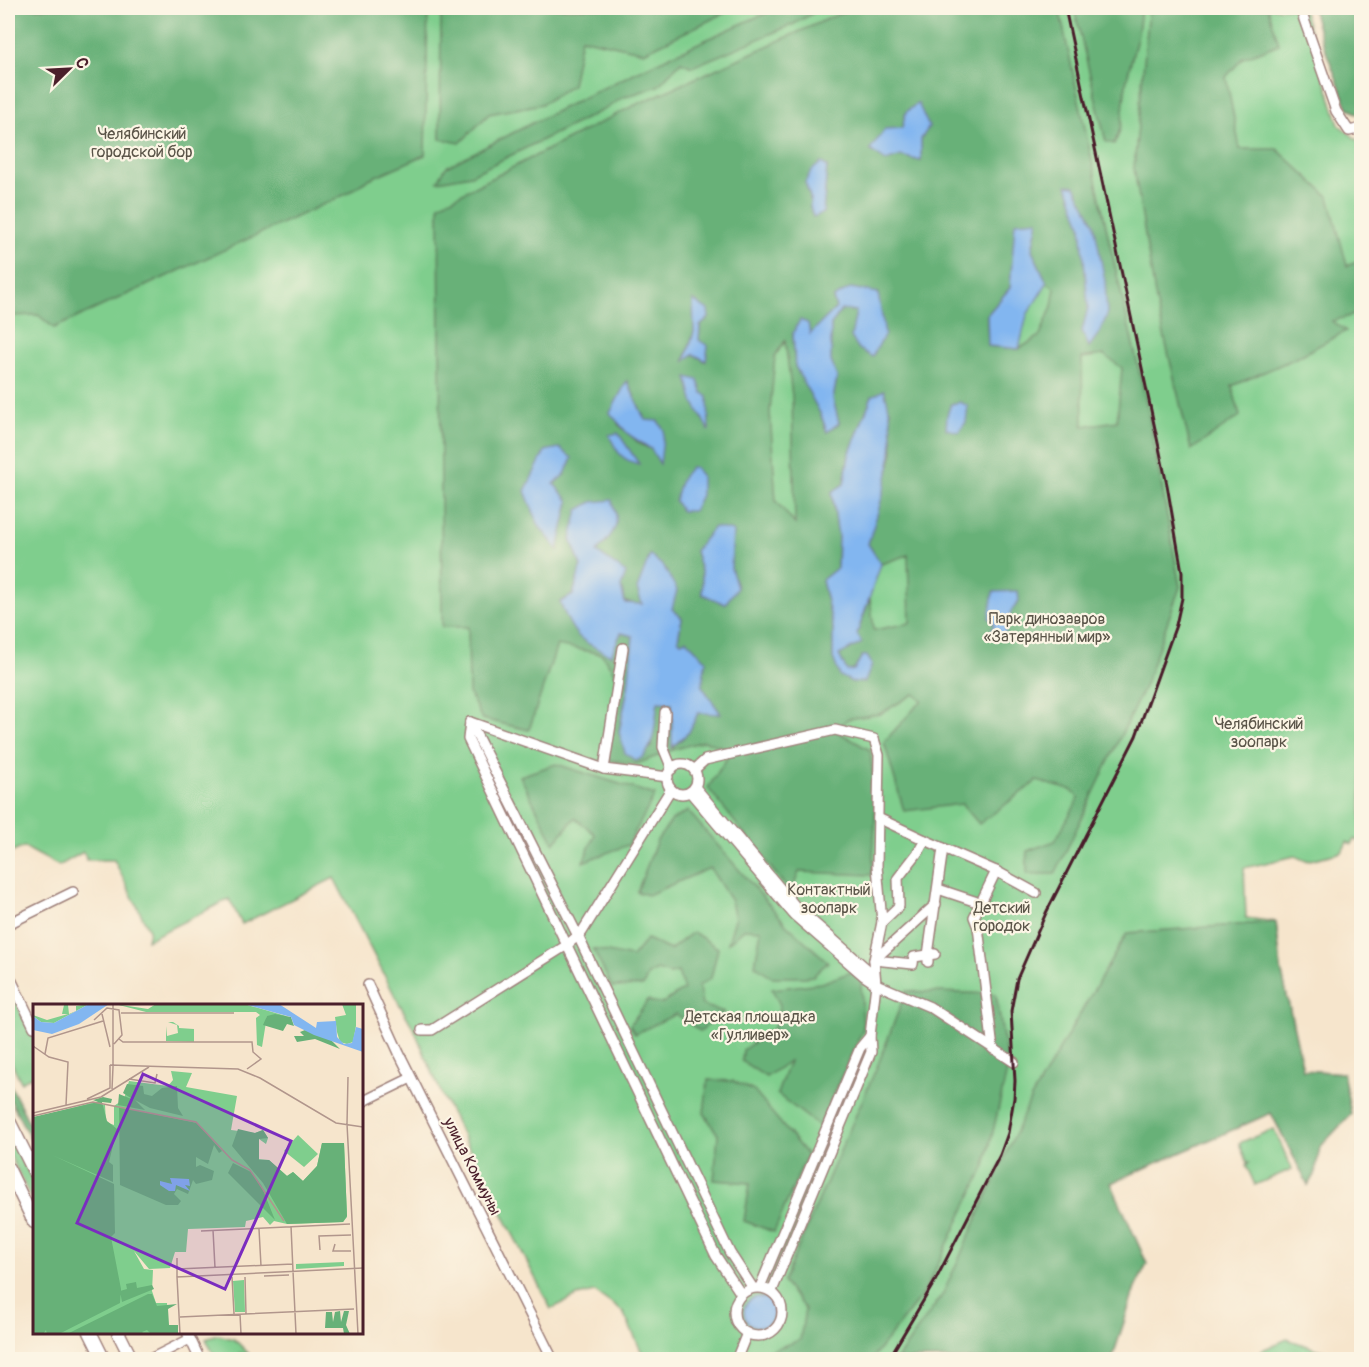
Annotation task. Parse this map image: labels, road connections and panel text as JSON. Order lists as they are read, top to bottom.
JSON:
{
  "streets": {
    "street": ["улица Коммуны"]
  },
  "parks": [
    "Челябинский городской бор",
    "Парк динозавров «Затерянный мир»",
    "Челябинский зоопарк",
    "Контактный зоопарк",
    "Детский городок",
    "Детская площадка «Гулливер»"
  ],
  "north": "top right"
}
